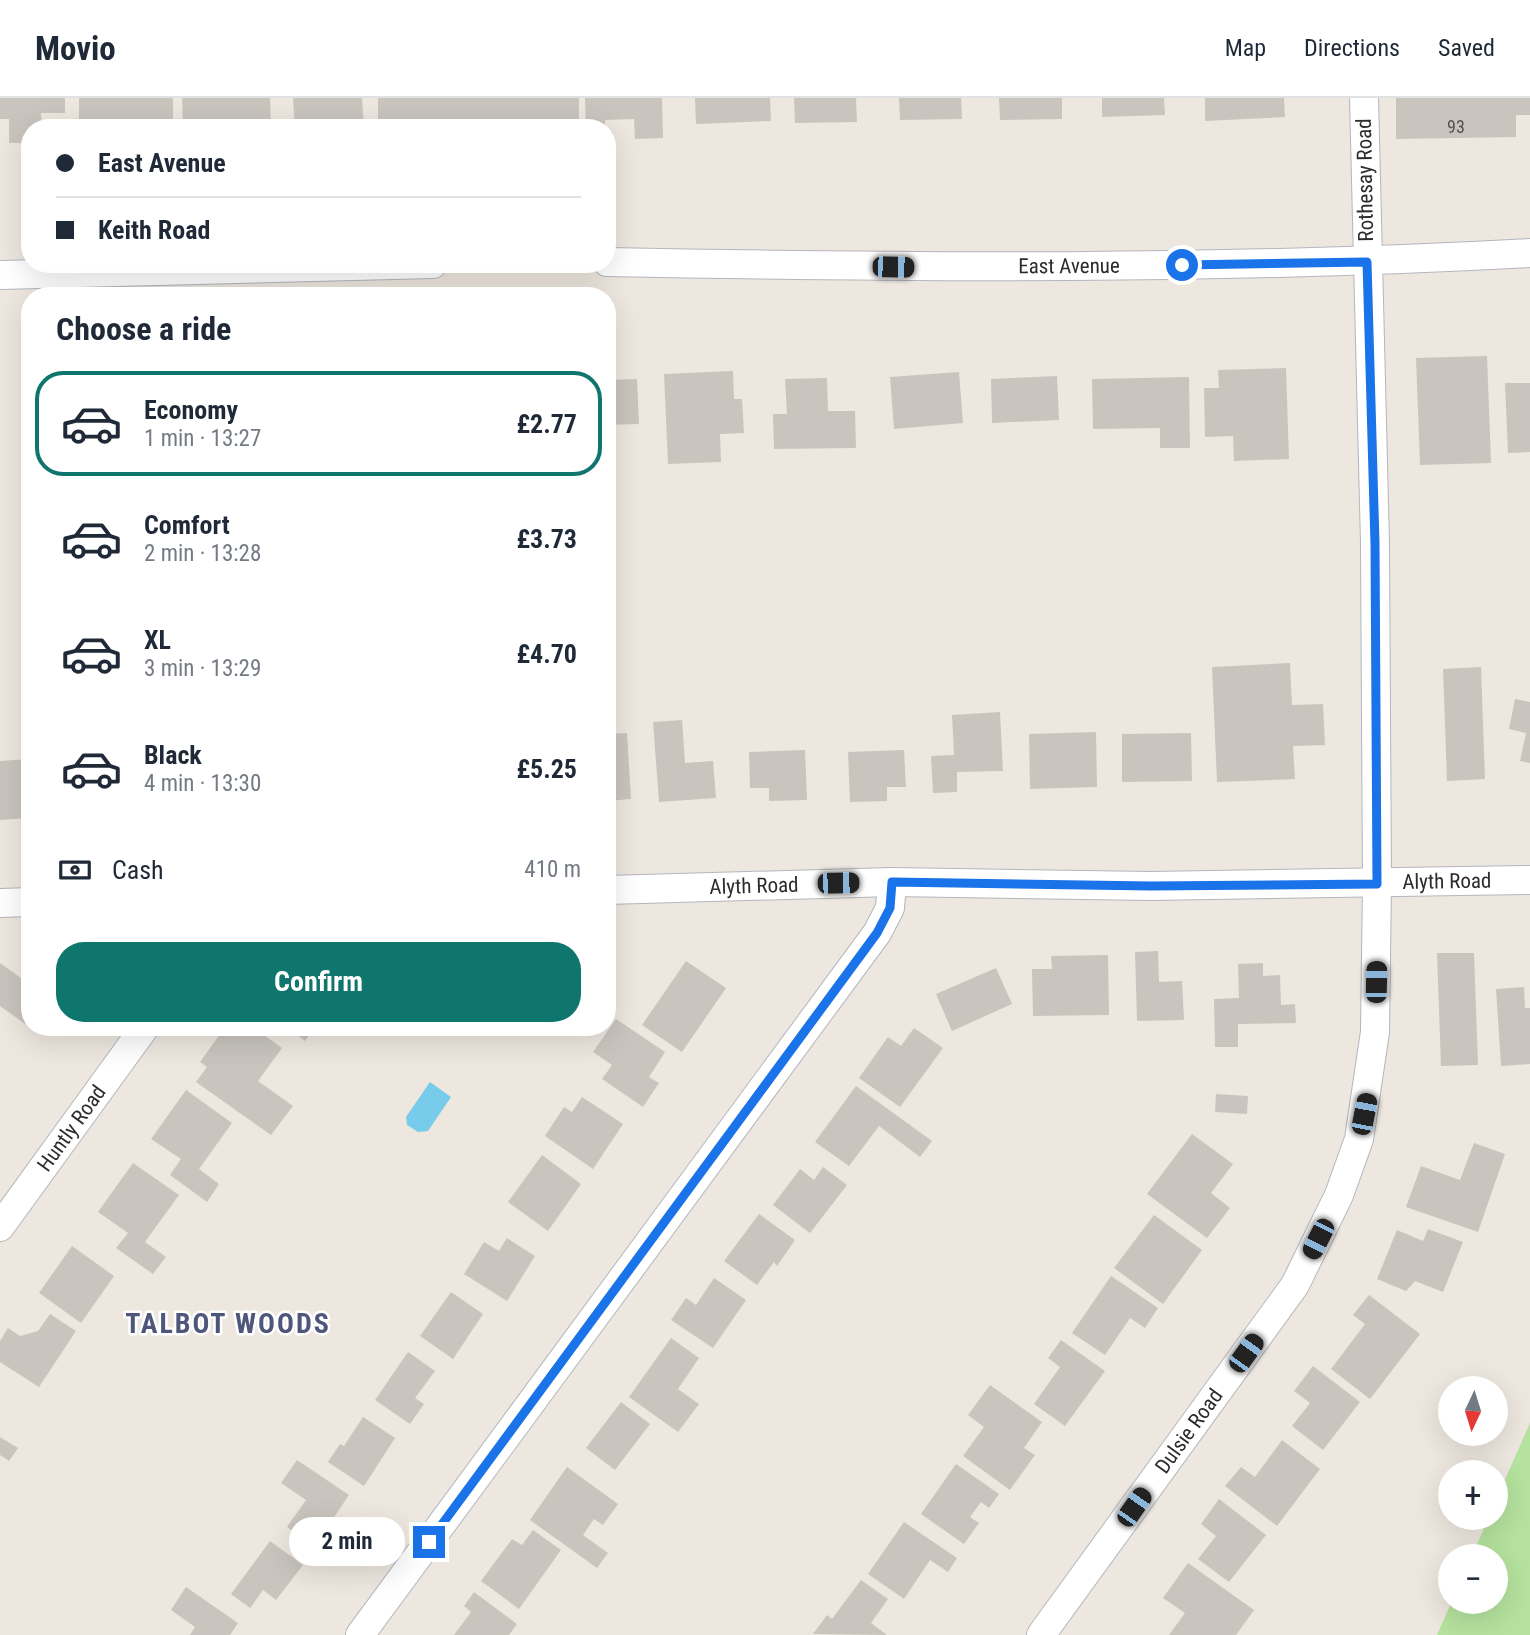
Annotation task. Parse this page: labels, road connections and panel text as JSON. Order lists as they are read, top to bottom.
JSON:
{
  "streets": {
    "street": [
      "Rothesay Road",
      "East Avenue",
      "Alyth Road",
      "Huntly Road",
      "Dulsie Road"
    ]
  },
  "crossings": [
    ["Rothesay Road", "East Avenue"],
    ["Rothesay Road", "Dulsie Road"],
    ["East Avenue", "Dulsie Road"],
    ["Alyth Road", "Dulsie Road"]
  ],
  "districts": ["TALBOT WOODS"],
  "house_numbers": ["93"],
  "north": "bottom",
  "page": {
    "header": "Movio",
    "nav": ["Map", "Directions", "Saved"],
    "banner": ["East Avenue", "Keith Road"],
    "heading": "Choose a ride",
    "list": [
      {
        "name": "Economy",
        "note": "1 min · 13:27",
        "value": "£2.77"
      },
      {
        "name": "Comfort",
        "note": "2 min · 13:28",
        "value": "£3.73"
      },
      {
        "name": "XL",
        "note": "3 min · 13:29",
        "value": "£4.70"
      },
      {
        "name": "Black",
        "note": "4 min · 13:30",
        "value": "£5.25"
      }
    ],
    "pay": ["Cash", "410 m"],
    "buttons": "Confirm",
    "map_buttons": ["+", "−"],
    "bubble": "2 min"
  }
}
